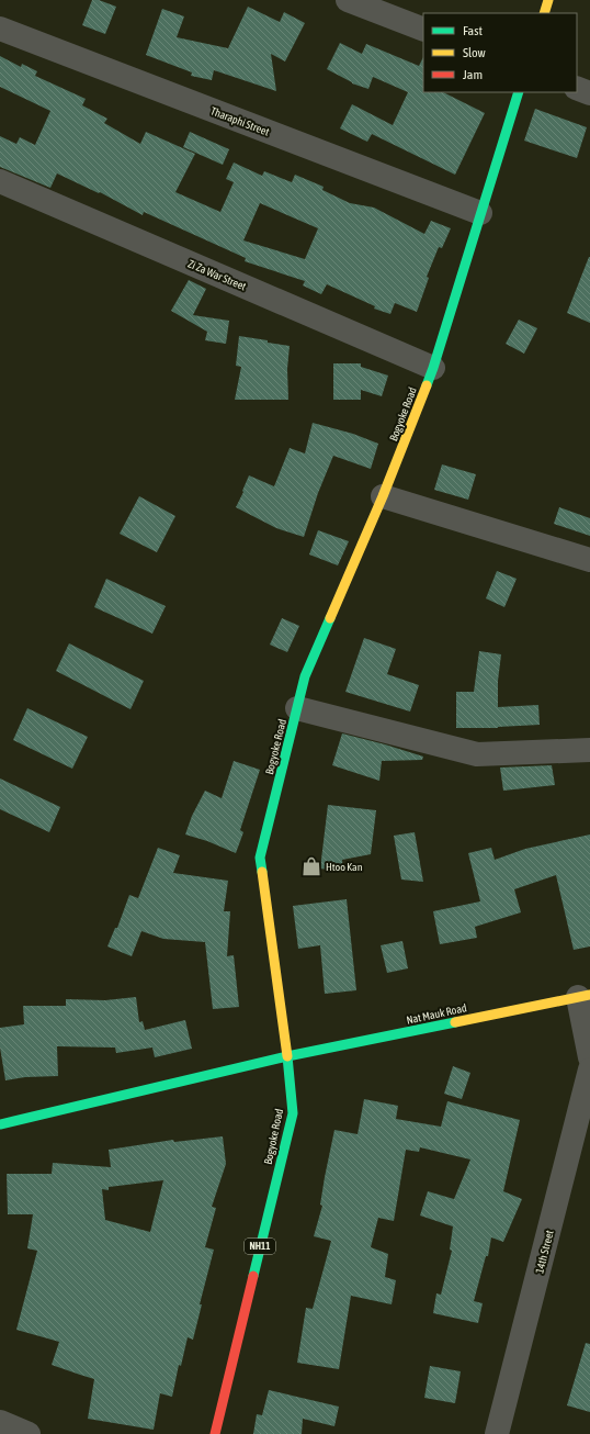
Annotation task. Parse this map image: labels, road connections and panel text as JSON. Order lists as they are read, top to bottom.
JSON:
{
  "streets": {
    "main road": ["Bogyoke Road", "Nat Mauk Road", "NH11"],
    "street": ["Tharaphi Street", "Zi Za War Street", "14th Street"]
  },
  "crossings": [
    ["Tharaphi Street", "Bogyoke Road"],
    ["Zi Za War Street", "Bogyoke Road"],
    ["Bogyoke Road", "Nat Mauk Road"]
  ],
  "places": {
    "shop": ["Htoo Kan"]
  },
  "legend": ["Fast", "Slow", "Jam"]
}
